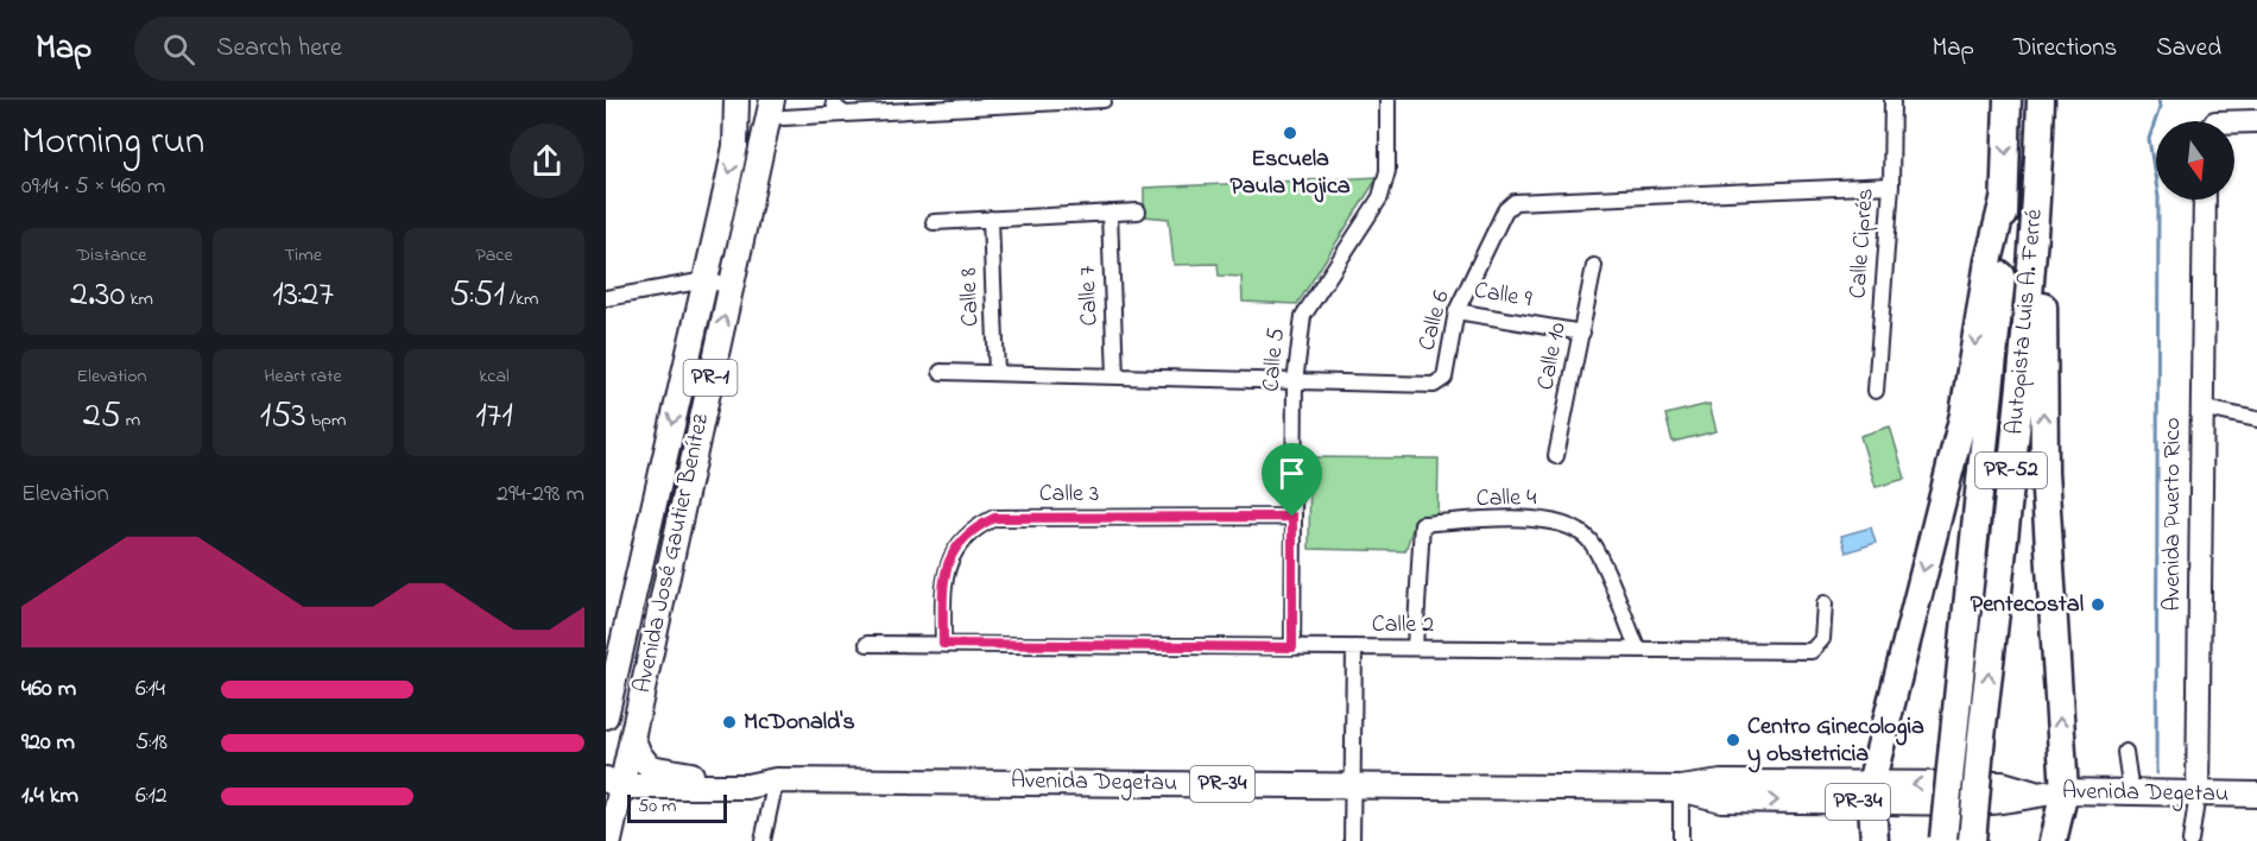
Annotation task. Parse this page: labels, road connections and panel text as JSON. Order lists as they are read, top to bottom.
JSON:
{
  "streets": {
    "highway": ["Autopista Luis A. Ferré", "PR-52"],
    "main road": [
      "PR-1",
      "Avenida José Gautier Benítez",
      "Avenida Degetau",
      "PR-34"
    ],
    "street": [
      "Calle Ciprés",
      "Calle 7",
      "Calle 9",
      "Calle 8",
      "Calle 6",
      "Calle 10",
      "Calle 5",
      "Calle 3",
      "Calle 4",
      "Avenida Puerto Rico",
      "Calle 2"
    ]
  },
  "crossings": [
    ["Calle Ciprés", "Calle 6"],
    ["Calle 7", "Calle 6"],
    ["Calle 9", "Calle 6"],
    ["Calle 9", "Calle 10"],
    ["Calle 8", "Calle 6"],
    ["Calle 6", "Calle 5"],
    ["Calle 5", "Calle 3"],
    ["Calle 5", "Calle 2"],
    ["Calle 3", "Calle 2"],
    ["Calle 4", "Calle 2"],
    ["Avenida Puerto Rico", "Avenida Degetau"],
    ["Avenida José Gautier Benítez", "Avenida Degetau"]
  ],
  "places": [
    "Escuela Paula Mojica",
    "Pentecostal",
    "McDonald's",
    "Centro Ginecologia y obstetricia"
  ],
  "scale_bar": "50 m",
  "north": "bottom",
  "page": {
    "header": "Map",
    "search": "Search here",
    "nav": ["Map", "Directions", "Saved"],
    "heading": ["Morning run", "09:14 · 5 × 460 m"],
    "stats": [
      ["Distance", "2.30 km"],
      ["Time", "13:27"],
      ["Pace", "5:51 /km"],
      ["Elevation", "25 m"],
      ["Heart rate", "153 bpm"],
      ["kcal", "171"]
    ],
    "chart": ["Elevation", "294–298 m"],
    "list": [
      {
        "name": "460 m",
        "note": "6:14"
      },
      {
        "name": "920 m",
        "note": "5:18"
      },
      {
        "name": "1.4 km",
        "note": "6:12"
      }
    ],
    "scale": "50 m"
  }
}
